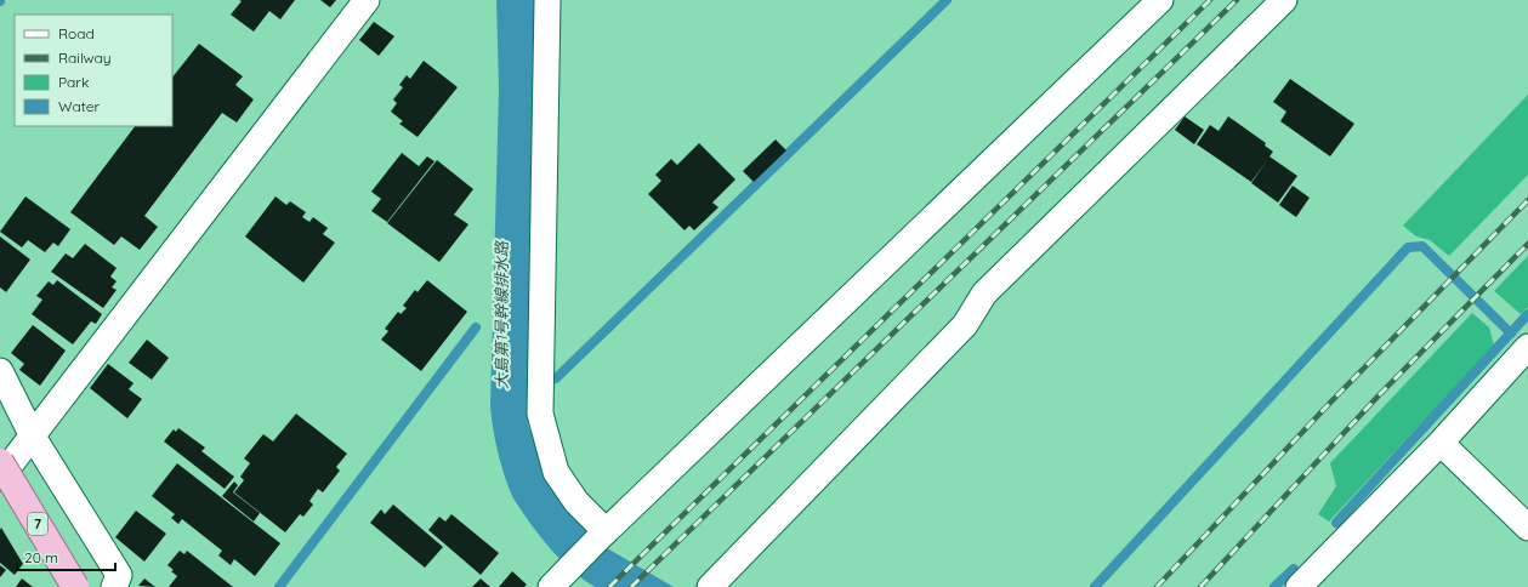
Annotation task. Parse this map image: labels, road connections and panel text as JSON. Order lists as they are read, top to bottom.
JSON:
{
  "streets": {
    "main road": ["7"]
  },
  "water": ["大島第1号幹線排水路"],
  "legend": [
    "Road",
    "Railway",
    "Park",
    "Water"
  ],
  "scale_bar": "20 m"
}
